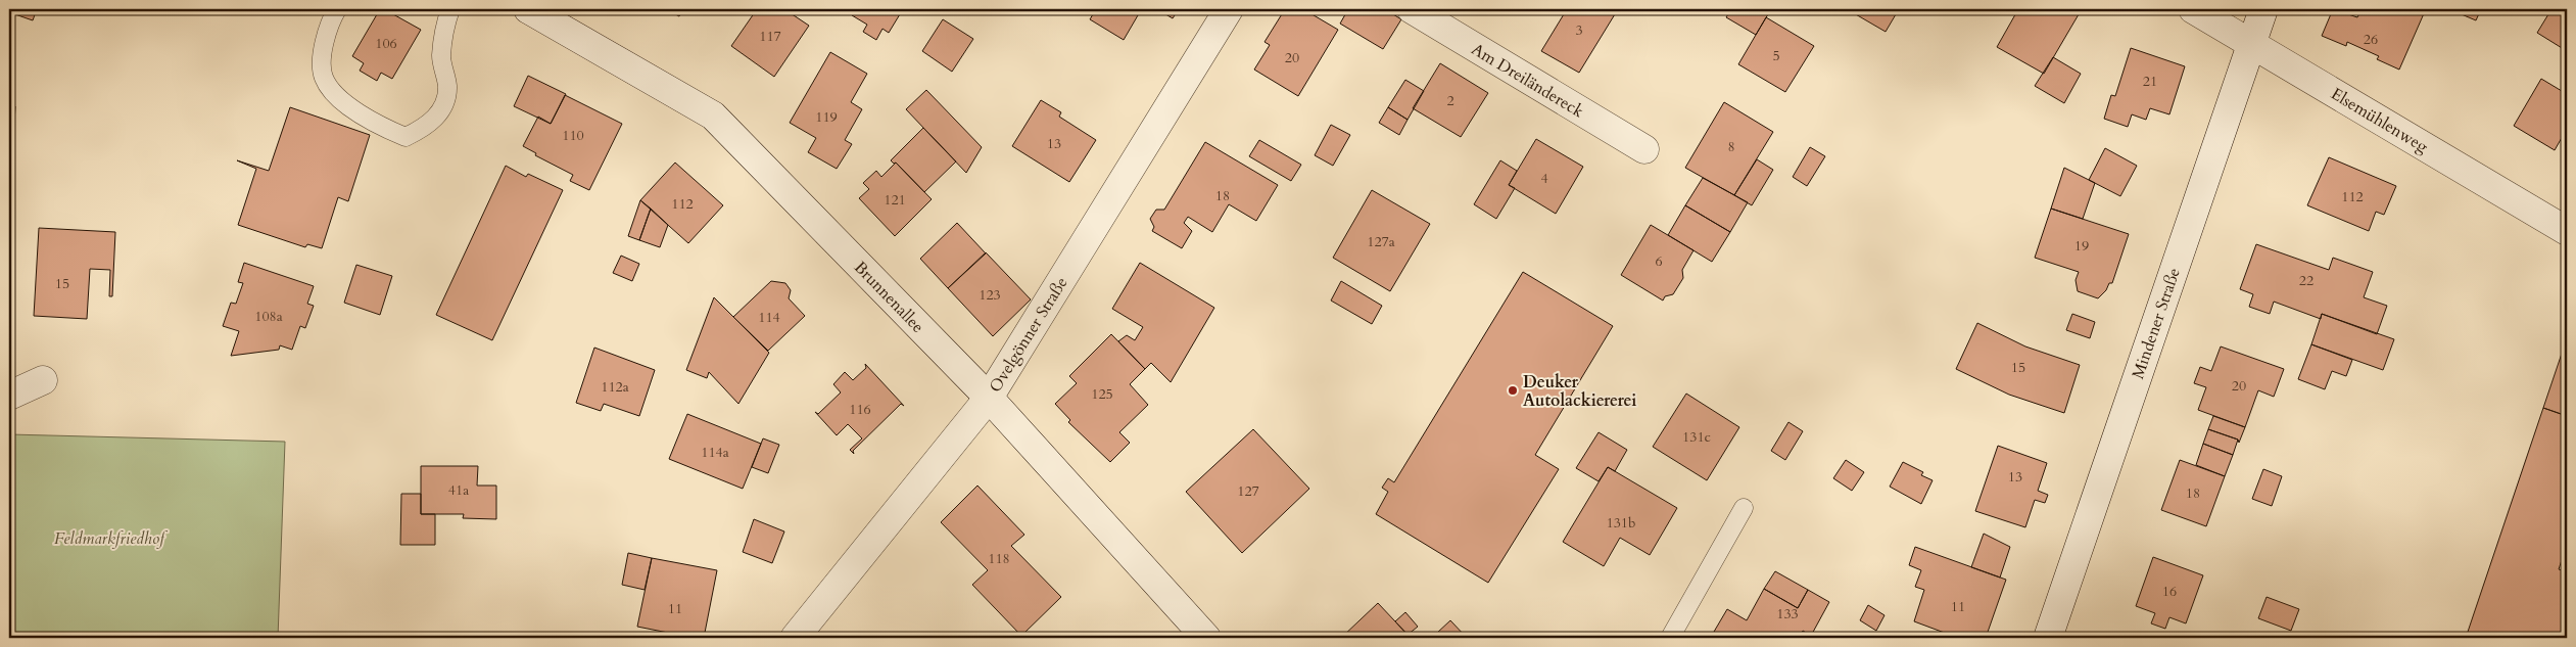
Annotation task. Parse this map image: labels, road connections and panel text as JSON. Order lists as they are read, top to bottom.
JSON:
{
  "streets": {
    "street": [
      "Am Dreiländereck",
      "Elsemühlenweg",
      "Brunnenallee",
      "Mindener Straße",
      "Ovelgönner Straße"
    ]
  },
  "crossings": [
    ["Elsemühlenweg", "Mindener Straße"],
    ["Brunnenallee", "Ovelgönner Straße"]
  ],
  "parks": ["Feldmarkfriedhof"],
  "places": ["Deuker Autolackiererei"],
  "house_numbers": [
    "3",
    "117",
    "26",
    "106",
    "5",
    "20",
    "21",
    "2",
    "119",
    "110",
    "13",
    "8",
    "4",
    "18",
    "112",
    "121",
    "112",
    "127a",
    "19",
    "6",
    "22",
    "15",
    "123",
    "108a",
    "114",
    "15",
    "20",
    "112a",
    "125",
    "116",
    "131c",
    "114a",
    "13",
    "41a",
    "127",
    "18",
    "131b",
    "118",
    "16",
    "11",
    "11",
    "133"
  ]
}
